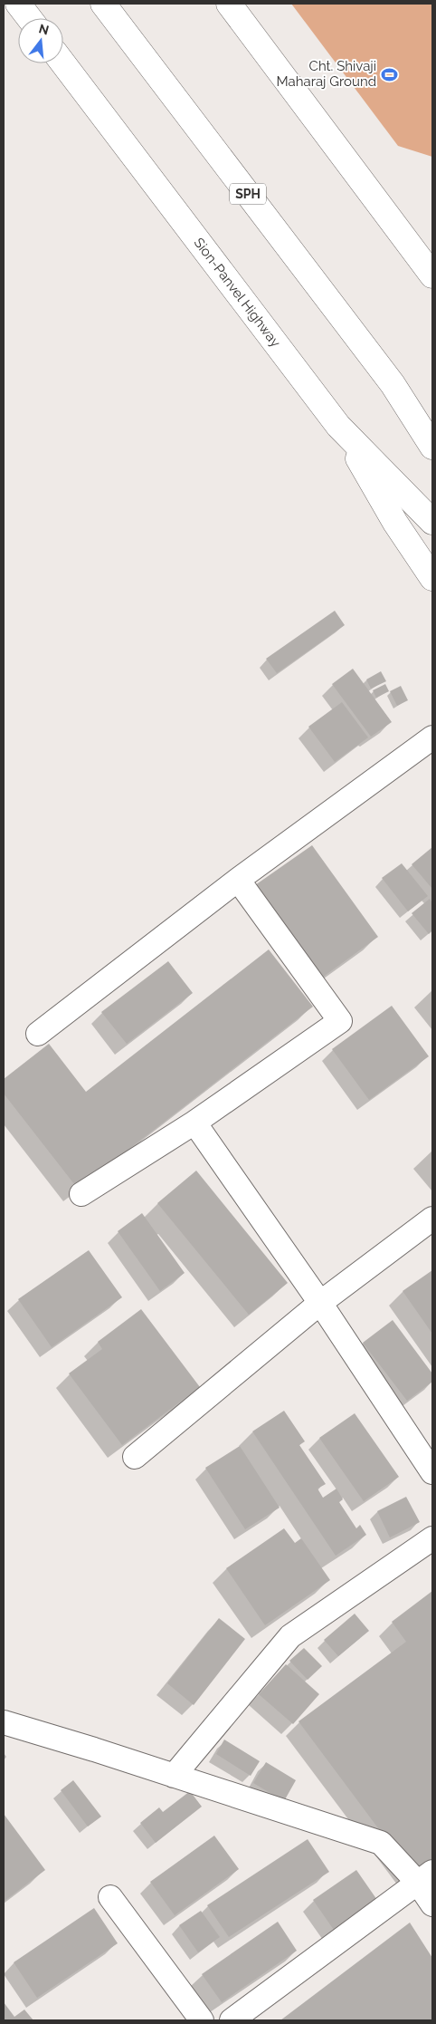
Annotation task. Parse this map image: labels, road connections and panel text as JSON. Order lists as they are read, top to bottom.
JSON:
{
  "streets": {
    "main road": ["SPH", "Sion-Panvel Highway"]
  },
  "places": {
    "sports": ["Cht. Shivaji Maharaj Ground"]
  },
  "north": "top"
}
